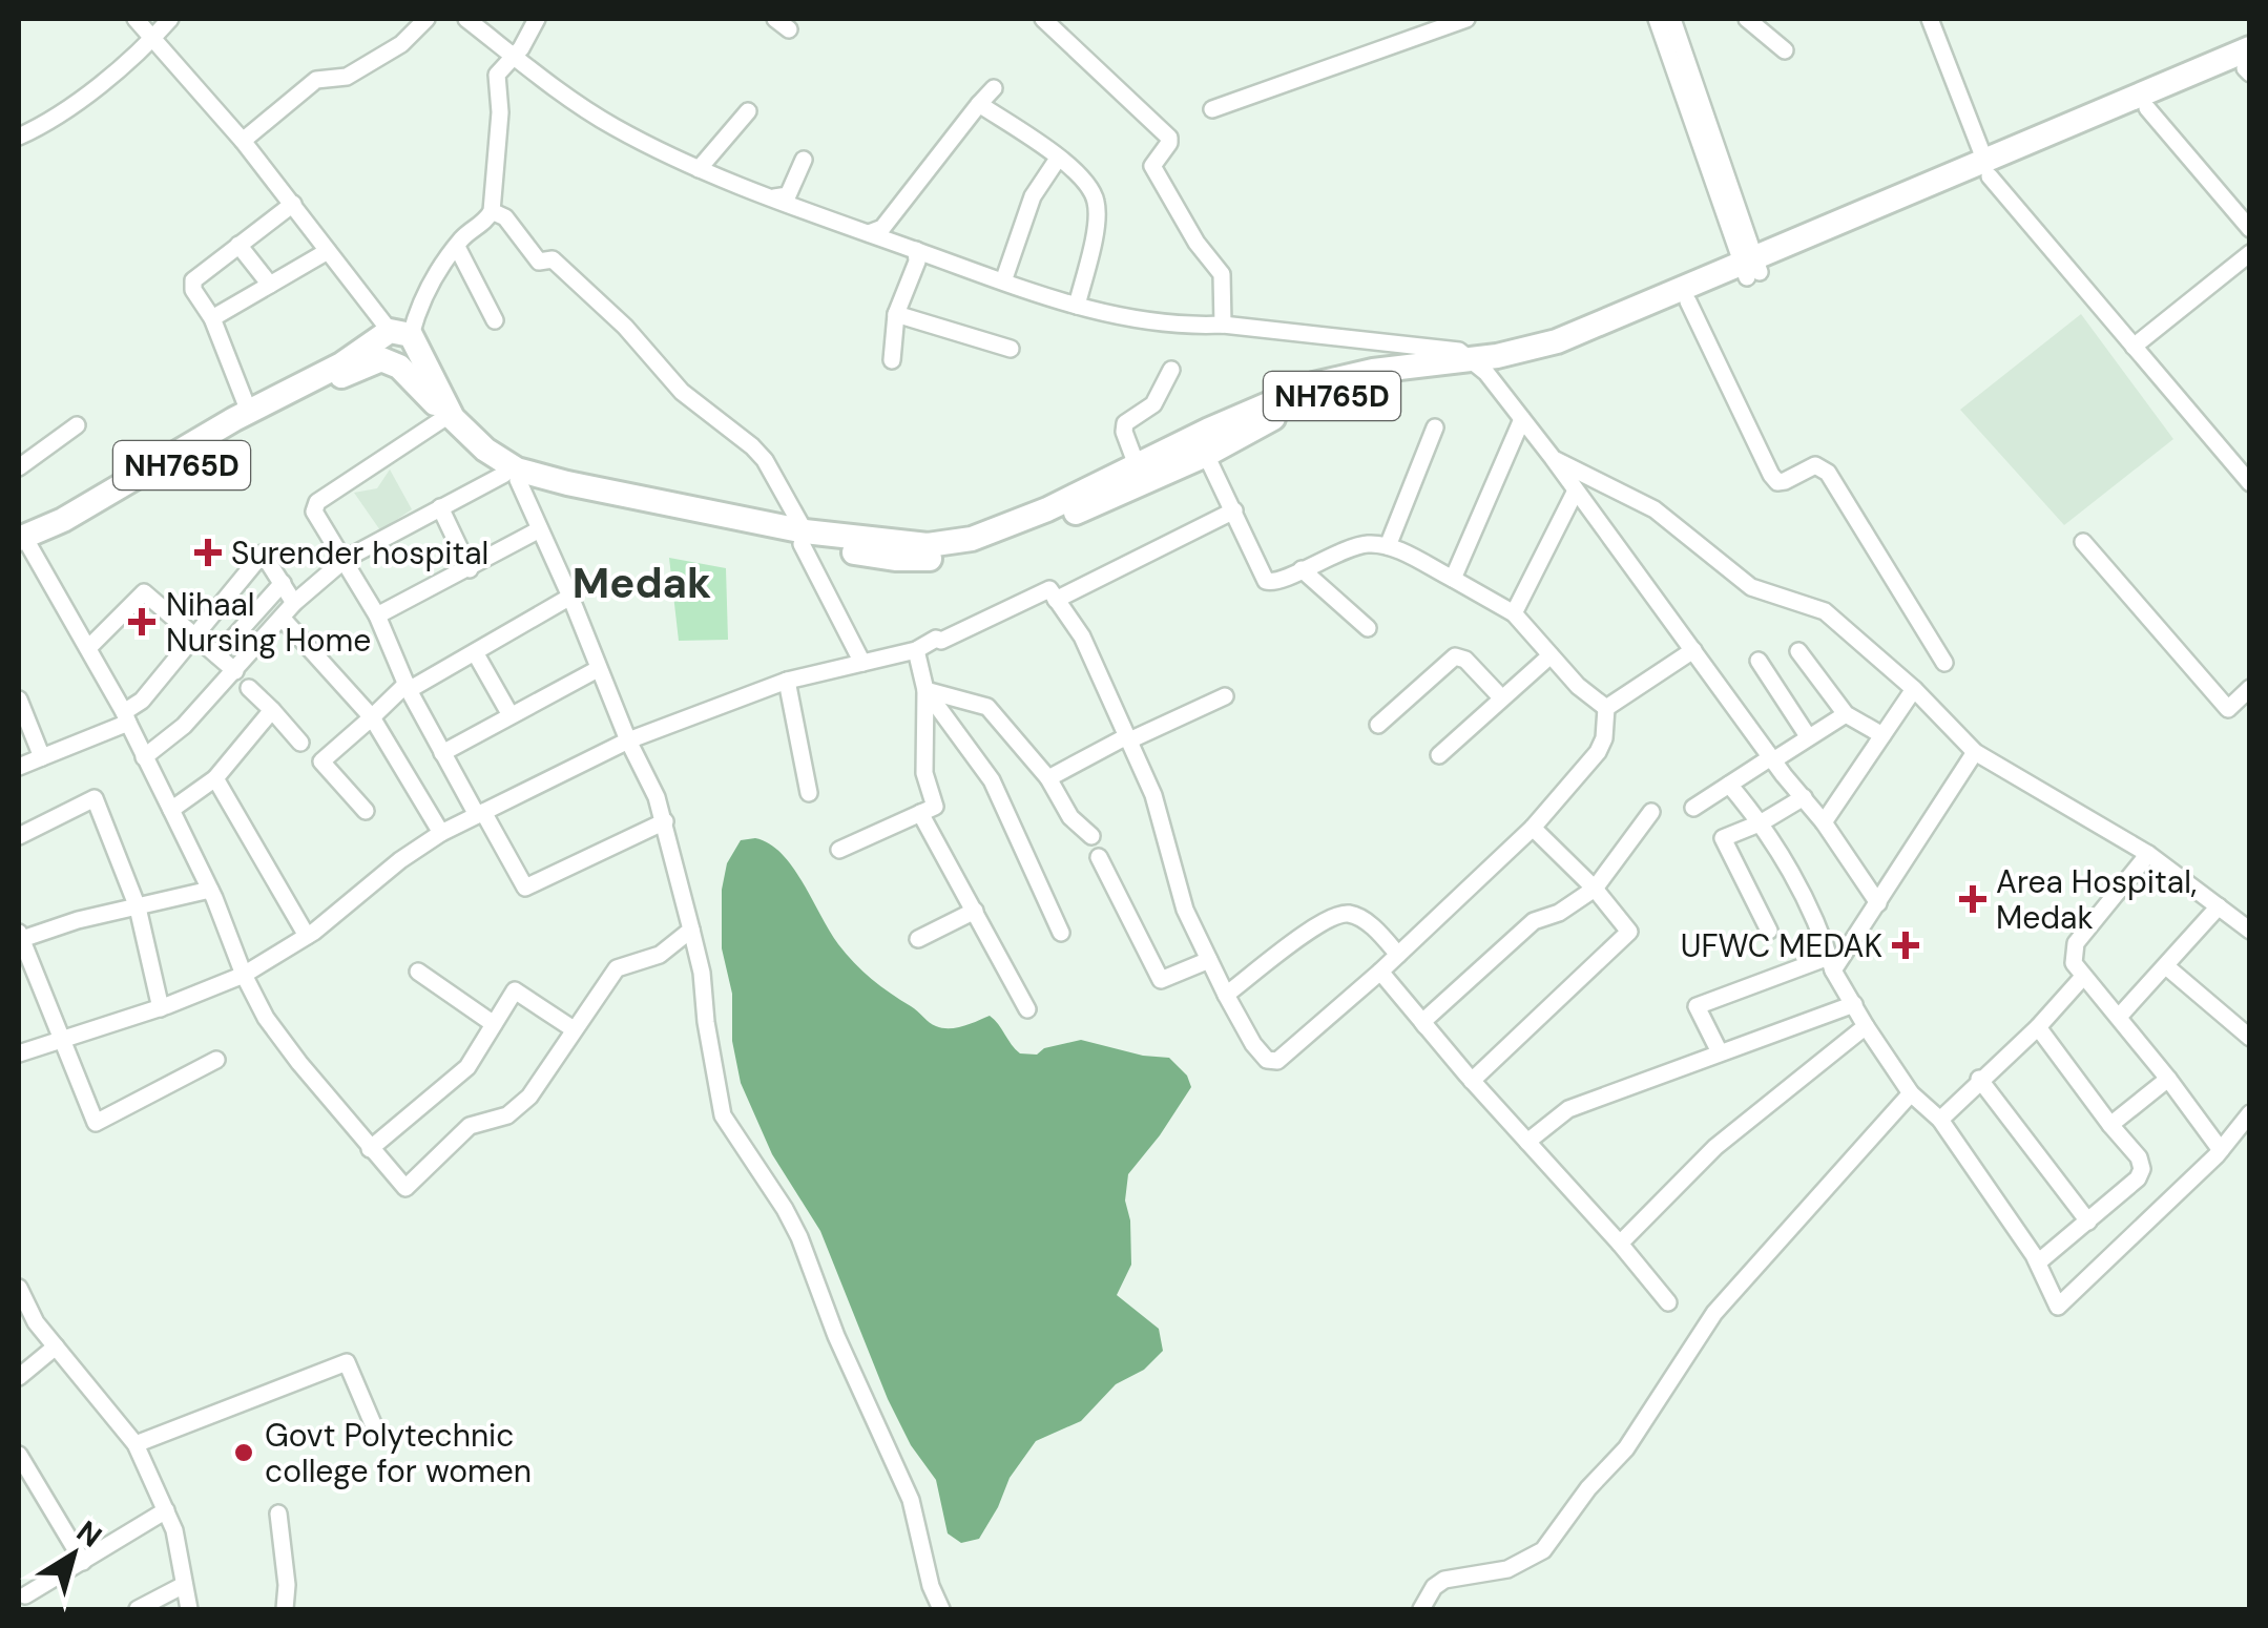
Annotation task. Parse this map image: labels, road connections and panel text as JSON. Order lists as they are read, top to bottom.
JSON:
{
  "streets": {
    "highway": ["NH765D"]
  },
  "districts": ["Medak"],
  "places": {
    "health": [
      "Surender hospital",
      "Nihaal Nursing Home",
      "Area Hospital, Medak",
      "UFWC MEDAK"
    ],
    "other": ["Govt Polytechnic college for women"]
  },
  "north": "top right"
}
